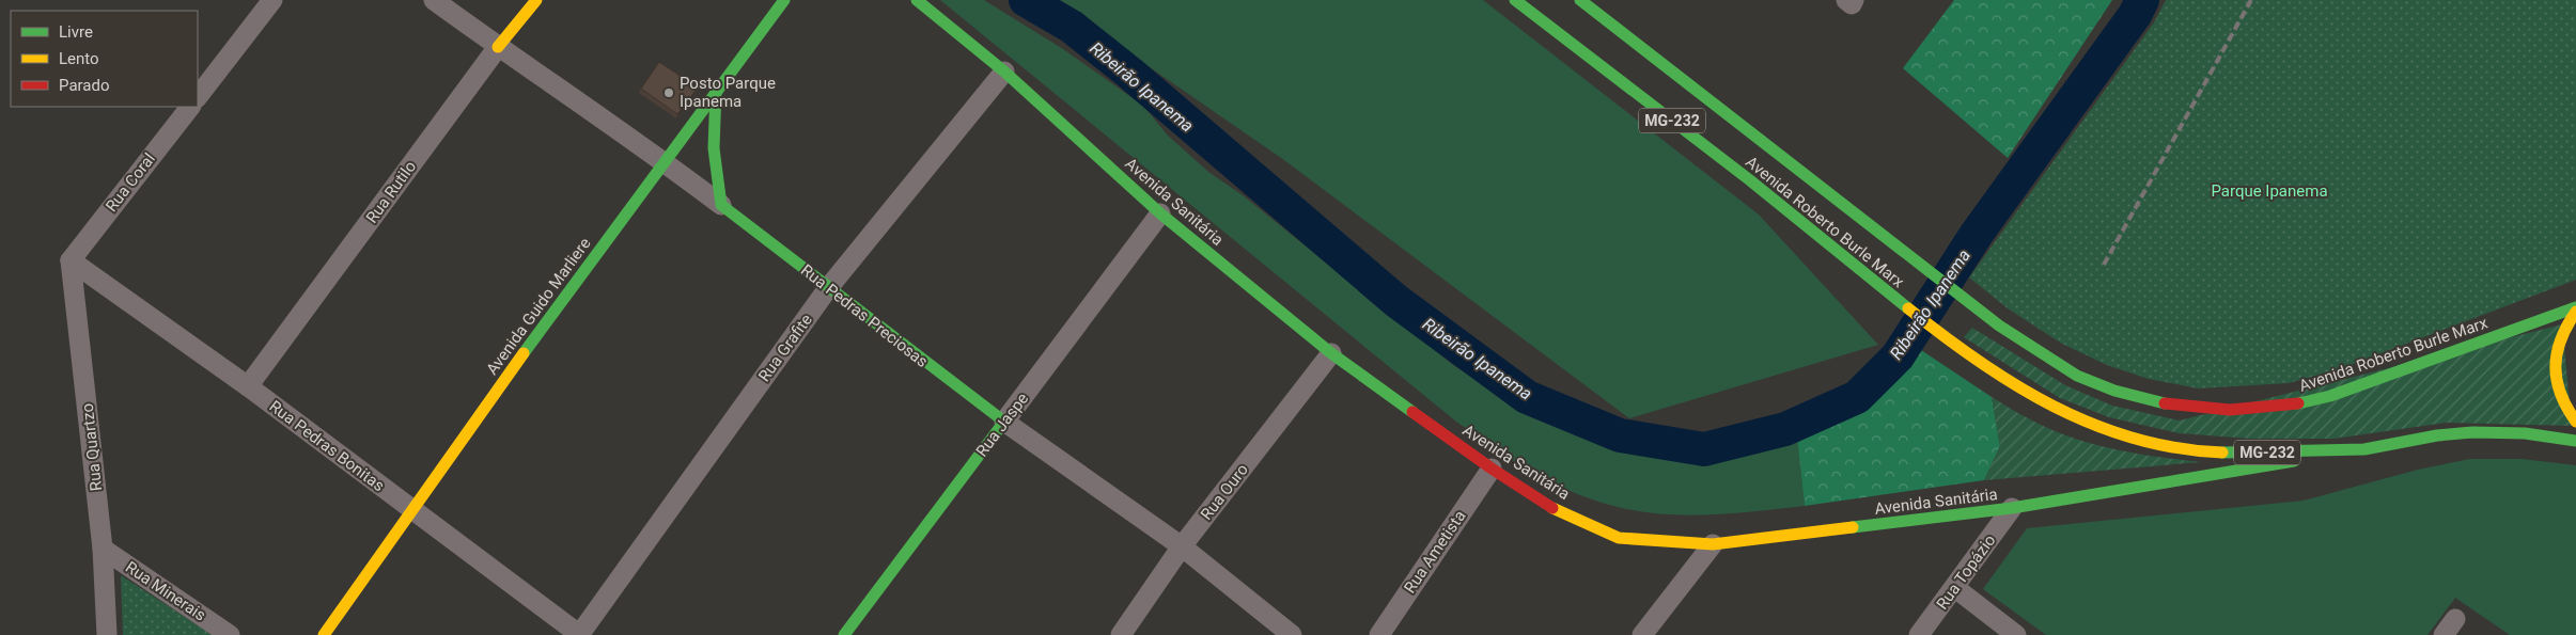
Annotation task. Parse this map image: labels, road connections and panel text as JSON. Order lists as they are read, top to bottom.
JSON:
{
  "streets": {
    "main road": [
      "MG-232",
      "Rua Rutilo",
      "Avenida Sanitária",
      "Avenida Roberto Burle Marx",
      "Avenida Guido Marliere",
      "Rua Pedras Preciosas",
      "Rua Jaspe"
    ],
    "street": [
      "Rua Coral",
      "Rua Grafite",
      "Rua Pedras Bonitas",
      "Rua Quartzo",
      "Rua Ouro",
      "Rua Ametista",
      "Rua Topázio",
      "Rua Minerais"
    ]
  },
  "crossings": [
    ["Rua Coral", "Rua Pedras Bonitas"],
    ["Rua Coral", "Rua Quartzo"],
    ["Rua Rutilo", "Rua Pedras Preciosas"],
    ["Rua Rutilo", "Rua Pedras Bonitas"],
    ["Avenida Sanitária", "Avenida Roberto Burle Marx"],
    ["Avenida Sanitária", "Rua Grafite"],
    ["Avenida Sanitária", "Rua Jaspe"],
    ["Avenida Sanitária", "Rua Ouro"],
    ["Avenida Sanitária", "Rua Ametista"],
    ["Avenida Sanitária", "Rua Topázio"],
    ["Avenida Guido Marliere", "Rua Pedras Preciosas"],
    ["Avenida Guido Marliere", "Rua Pedras Bonitas"],
    ["Rua Pedras Preciosas", "Rua Grafite"],
    ["Rua Pedras Preciosas", "Rua Jaspe"],
    ["Rua Pedras Preciosas", "Rua Ouro"],
    ["Rua Grafite", "Rua Pedras Bonitas"],
    ["Rua Pedras Bonitas", "Rua Quartzo"],
    ["Rua Quartzo", "Rua Minerais"]
  ],
  "water": ["Ribeirão Ipanema"],
  "parks": ["Parque Ipanema"],
  "places": ["Posto Parque Ipanema"],
  "legend": ["Livre", "Lento", "Parado"]
}
